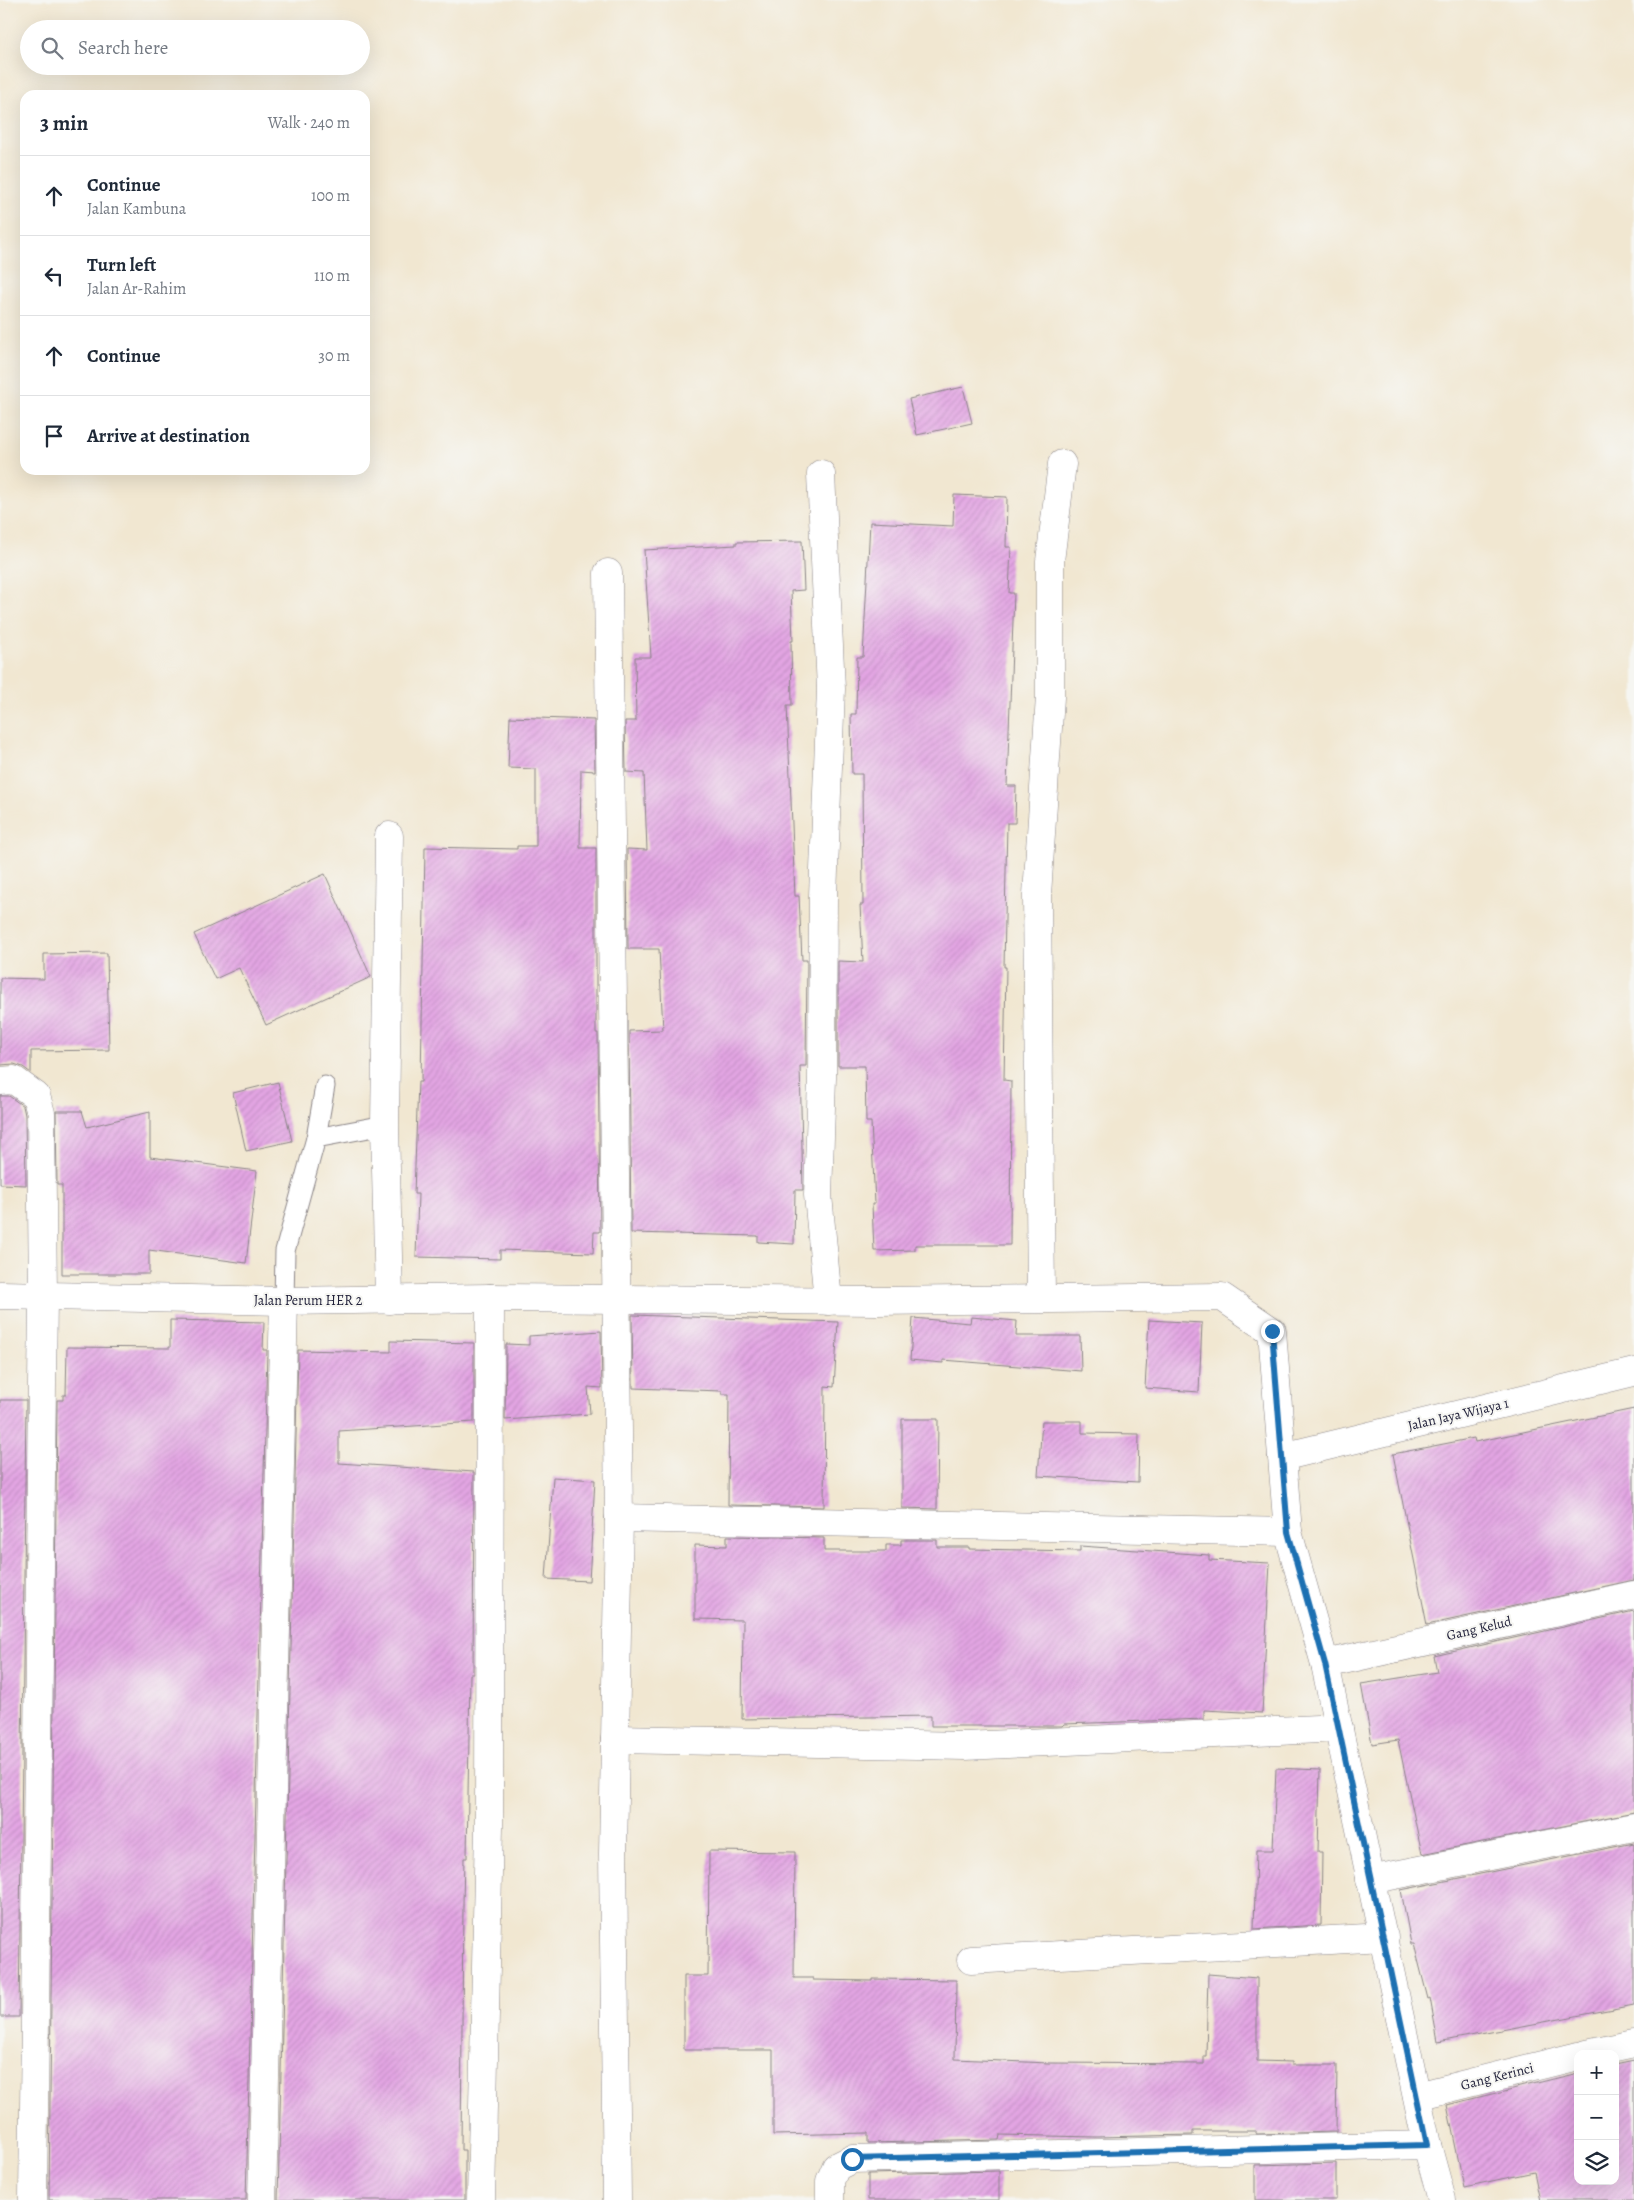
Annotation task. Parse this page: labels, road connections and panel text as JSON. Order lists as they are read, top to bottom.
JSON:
{
  "streets": {
    "street": [
      "Jalan Perum HER 2",
      "Jalan Jaya Wijaya 1",
      "Gang Kelud",
      "Gang Kerinci"
    ]
  },
  "crossings": [
    ["Jalan Perum HER 2", "Jalan Jaya Wijaya 1"]
  ],
  "page": {
    "search": "Search here",
    "heading": ["3 min", "Walk · 240 m"],
    "list": [
      ["Continue", "Jalan Kambuna", "100 m"],
      ["Turn left", "Jalan Ar-Rahim", "110 m"],
      ["Continue", "30 m"],
      "Arrive at destination"
    ],
    "map_buttons": ["+", "−"]
  }
}
